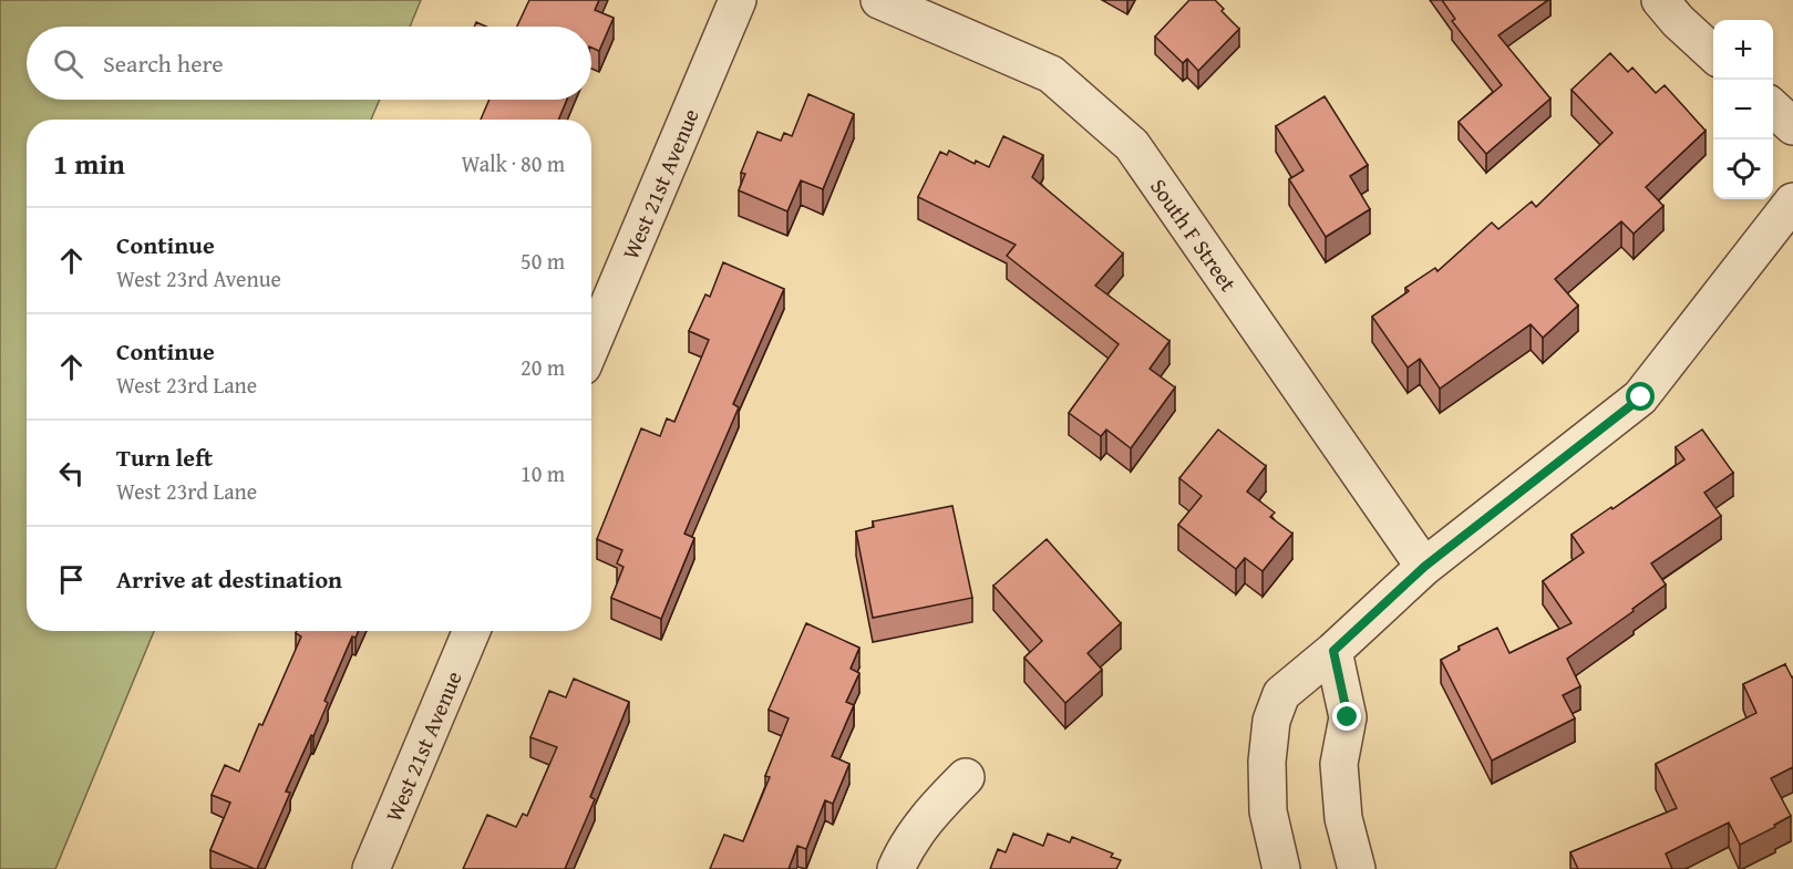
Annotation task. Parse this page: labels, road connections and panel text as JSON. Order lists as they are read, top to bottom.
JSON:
{
  "streets": {
    "street": ["West 21st Avenue", "South F Street"]
  },
  "page": {
    "map_buttons": ["+", "−"],
    "search": "Search here",
    "heading": ["1 min", "Walk · 80 m"],
    "list": [
      ["Continue", "West 23rd Avenue", "50 m"],
      ["Continue", "West 23rd Lane", "20 m"],
      ["Turn left", "West 23rd Lane", "10 m"],
      "Arrive at destination"
    ]
  }
}
